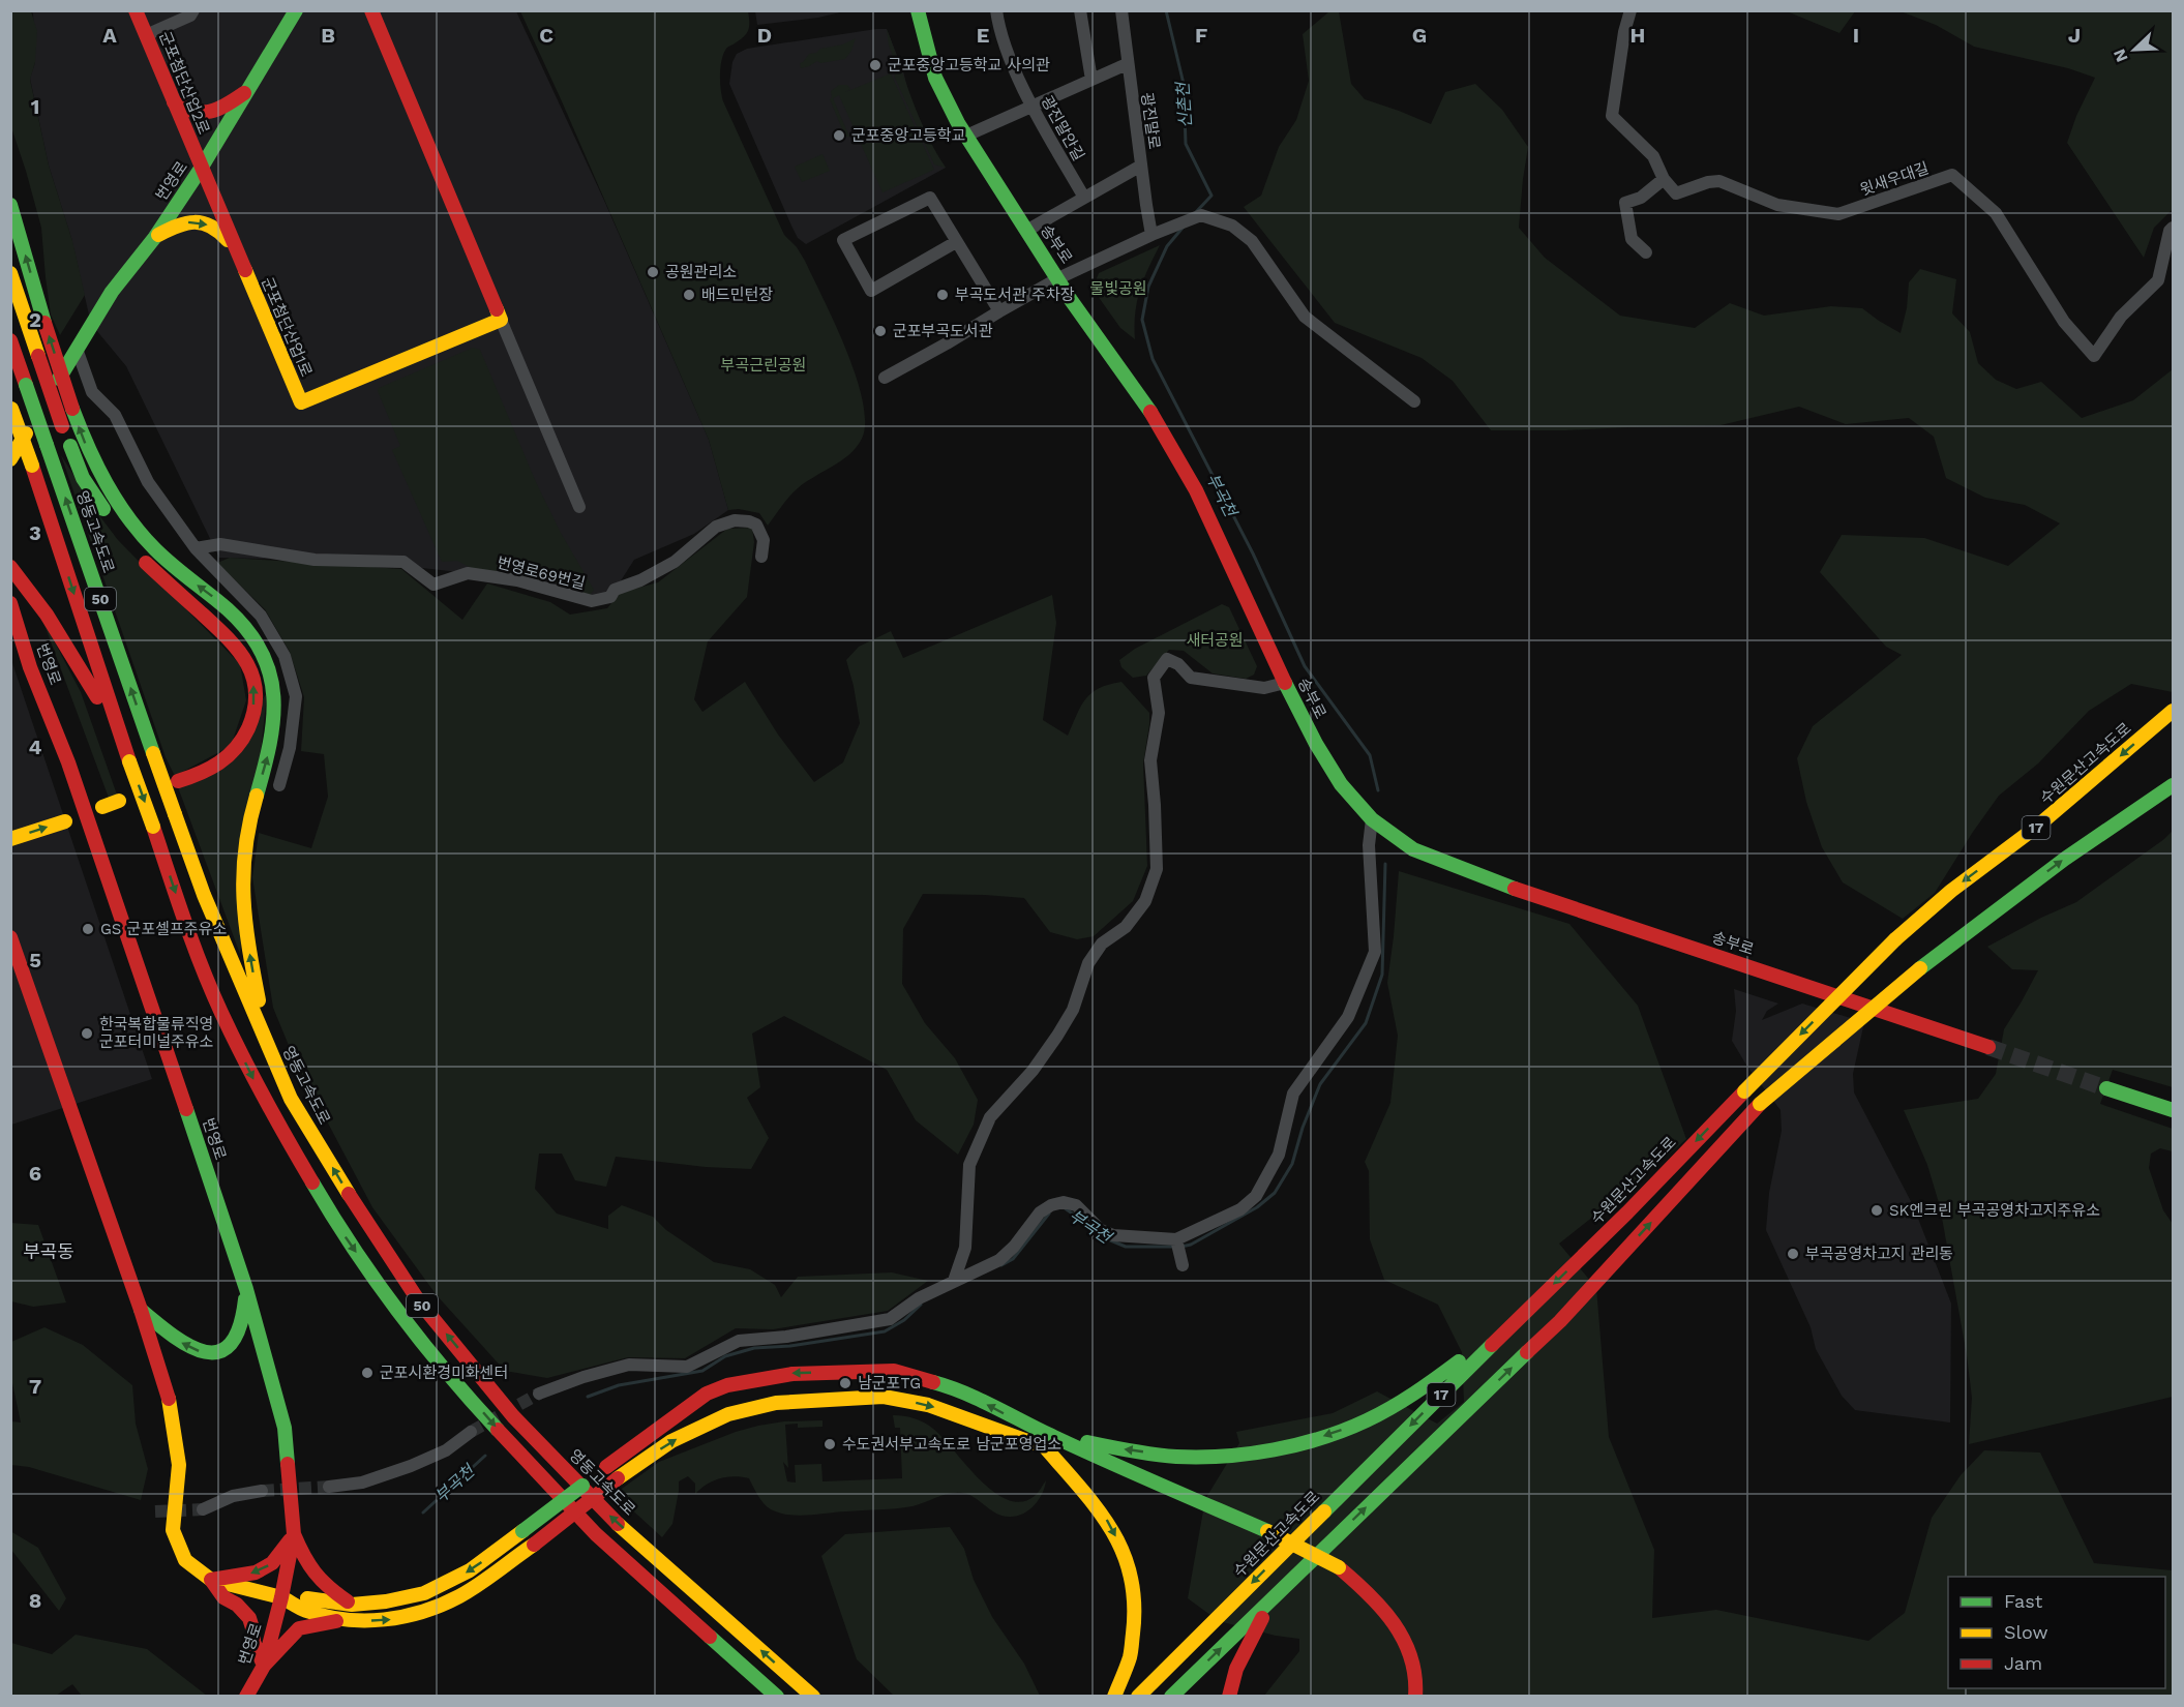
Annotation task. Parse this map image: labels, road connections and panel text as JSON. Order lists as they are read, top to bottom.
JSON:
{
  "streets": {
    "main road": [
      "군포첨단산업2로",
      "번영로",
      "송부로",
      "군포첨단산업1로",
      "영동고속도로",
      "50",
      "수원문산고속도로",
      "17"
    ],
    "street": [
      "광진말로",
      "광진말안길",
      "윗새우대길",
      "번영로69번길"
    ]
  },
  "crossings": [
    ["군포첨단산업2로", "번영로"],
    ["군포첨단산업2로", "군포첨단산업1로"],
    ["번영로", "군포첨단산업1로"]
  ],
  "districts": ["부곡동"],
  "water": ["신촌천", "부곡천"],
  "parks": ["물빛공원", "부곡근린공원", "새터공원"],
  "places": [
    "군포중앙고등학교 사의관",
    "군포중앙고등학교",
    "공원관리소",
    "배드민턴장",
    "부곡도서관 주차장",
    "군포부곡도서관",
    "GS 군포셀프주유소",
    "한국복합물류직영 군포터미널주유소",
    "SK엔크린 부곡공영차고지주유소",
    "부곡공영차고지 관리동",
    "군포시환경미화센터",
    "남군포TG",
    "수도권서부고속도로 남군포영업소"
  ],
  "legend": ["Fast", "Slow", "Jam"],
  "north": "bottom left",
  "grid": {
    "columns": [
      "A",
      "B",
      "C",
      "D",
      "E",
      "F",
      "G",
      "H",
      "I",
      "J"
    ],
    "rows": [
      "1",
      "2",
      "3",
      "4",
      "5",
      "6",
      "7",
      "8"
    ]
  }
}
